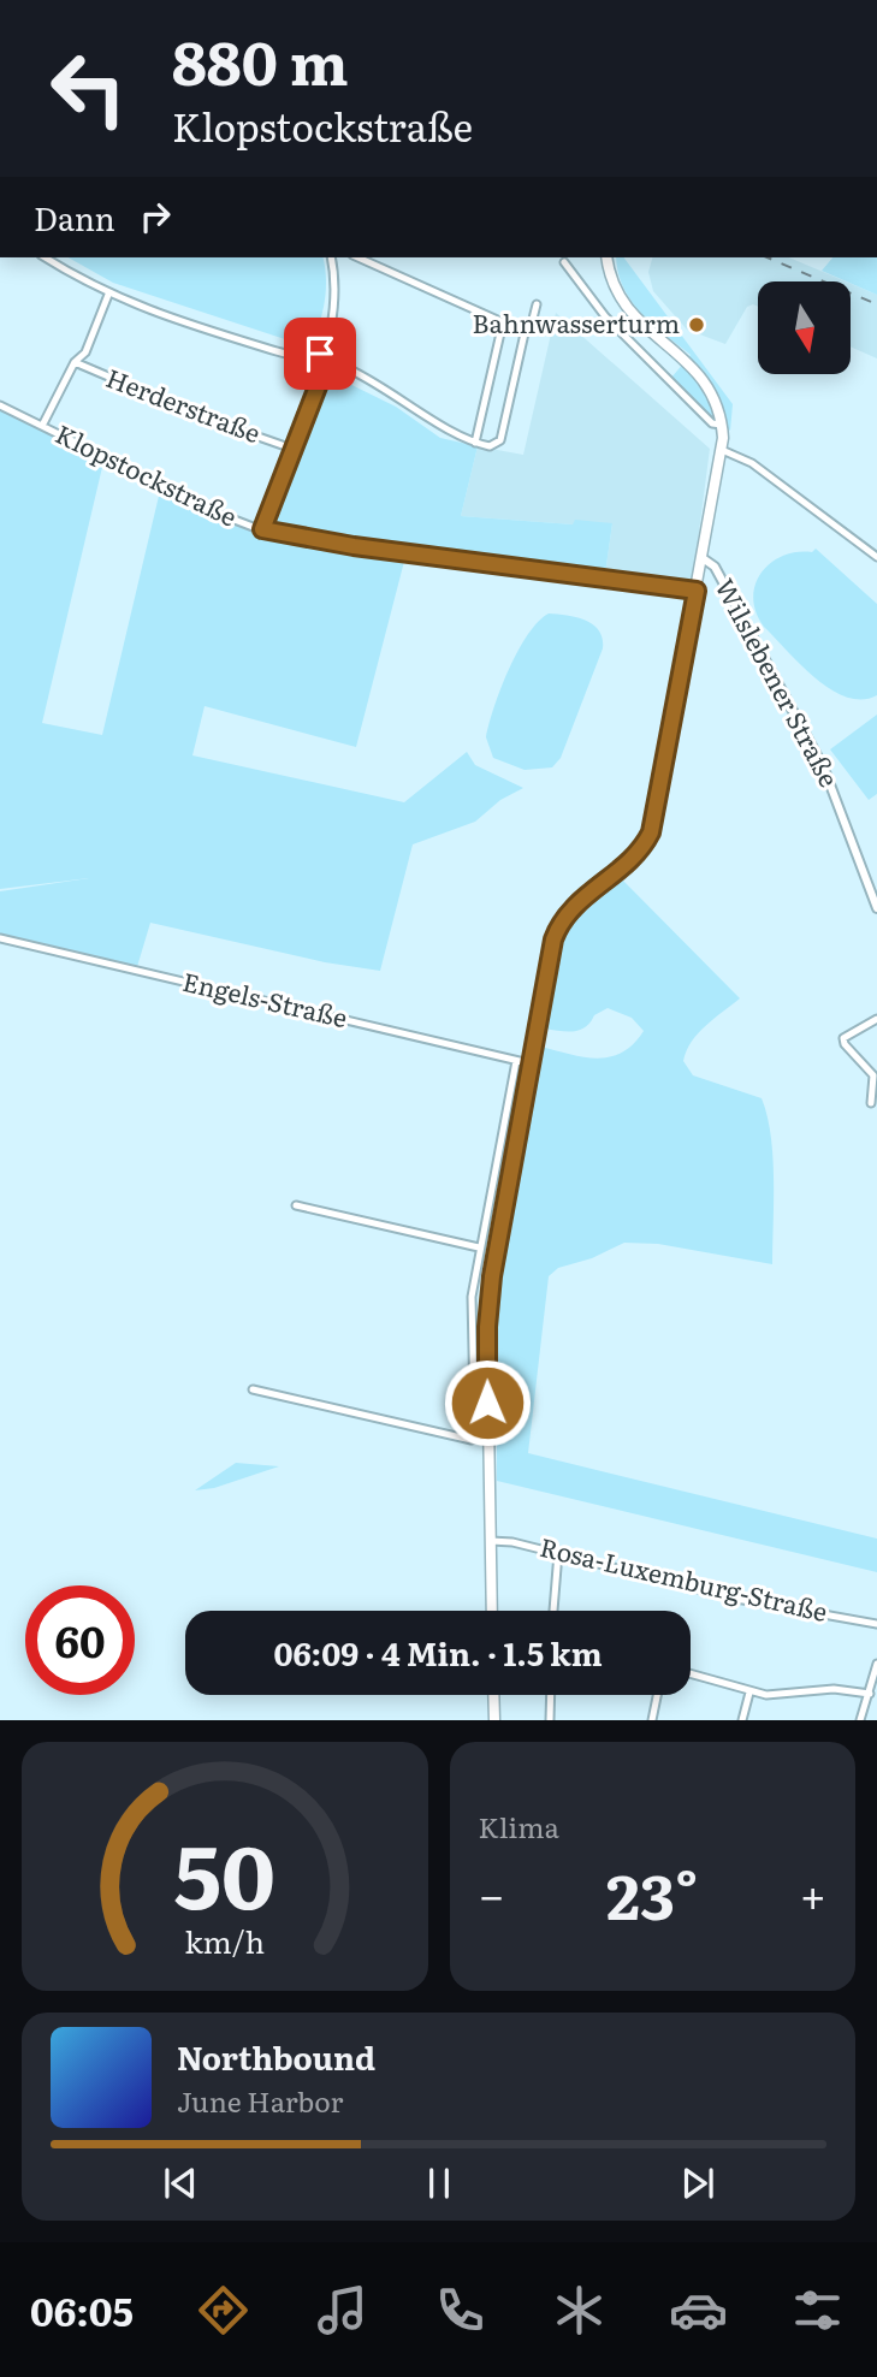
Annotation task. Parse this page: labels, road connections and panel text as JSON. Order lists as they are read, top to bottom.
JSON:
{
  "streets": {
    "street": [
      "Herderstraße",
      "Klopstockstraße",
      "Wilslebener Straße",
      "Engels-Straße",
      "Rosa-Luxemburg-Straße"
    ]
  },
  "places": ["Bahnwasserturm"],
  "north": "bottom",
  "page": {
    "turn": ["880 m", "Klopstockstraße"],
    "then": "Dann",
    "limit": "60",
    "trip": "06:09 · 4 Min. · 1.5 km",
    "tile": "Klima",
    "heat": ["−", "23°", "+"],
    "song": ["Northbound", "June Harbor"],
    "tabs": "06:05",
    "gauge": ["50", "km/h"]
  }
}
